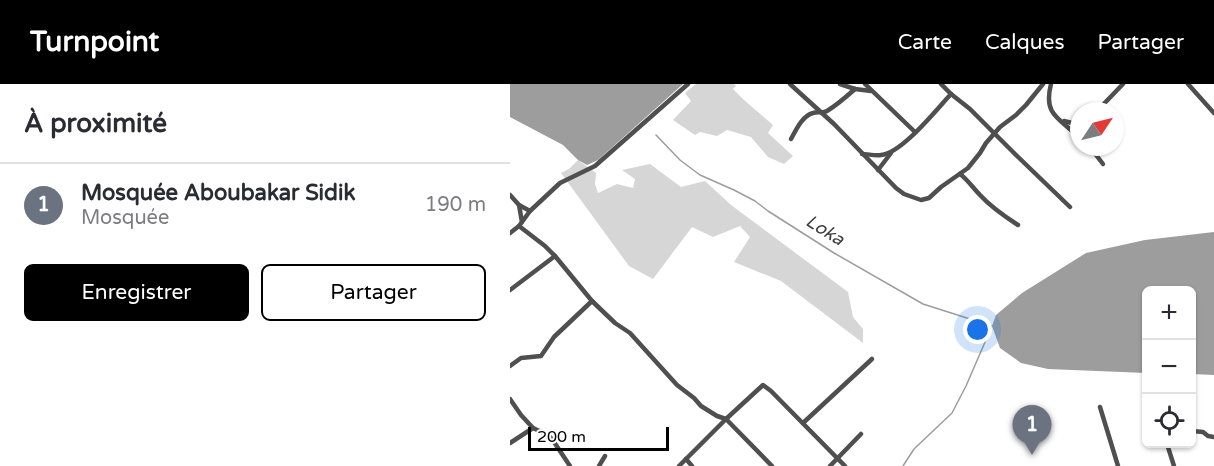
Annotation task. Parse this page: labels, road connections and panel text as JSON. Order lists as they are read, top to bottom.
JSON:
{
  "water": ["Loka"],
  "scale_bar": "200 m",
  "north": "top right",
  "page": {
    "header": "Turnpoint",
    "nav": ["Carte", "Calques", "Partager"],
    "heading": "À proximité",
    "list": [
      {
        "mark": "1",
        "name": "Mosquée Aboubakar Sidik",
        "note": "Mosquée",
        "value": "190 m"
      }
    ],
    "buttons": ["Enregistrer", "Partager"],
    "map_buttons": ["+", "−"],
    "pins": "1",
    "scale": "200 m"
  }
}
